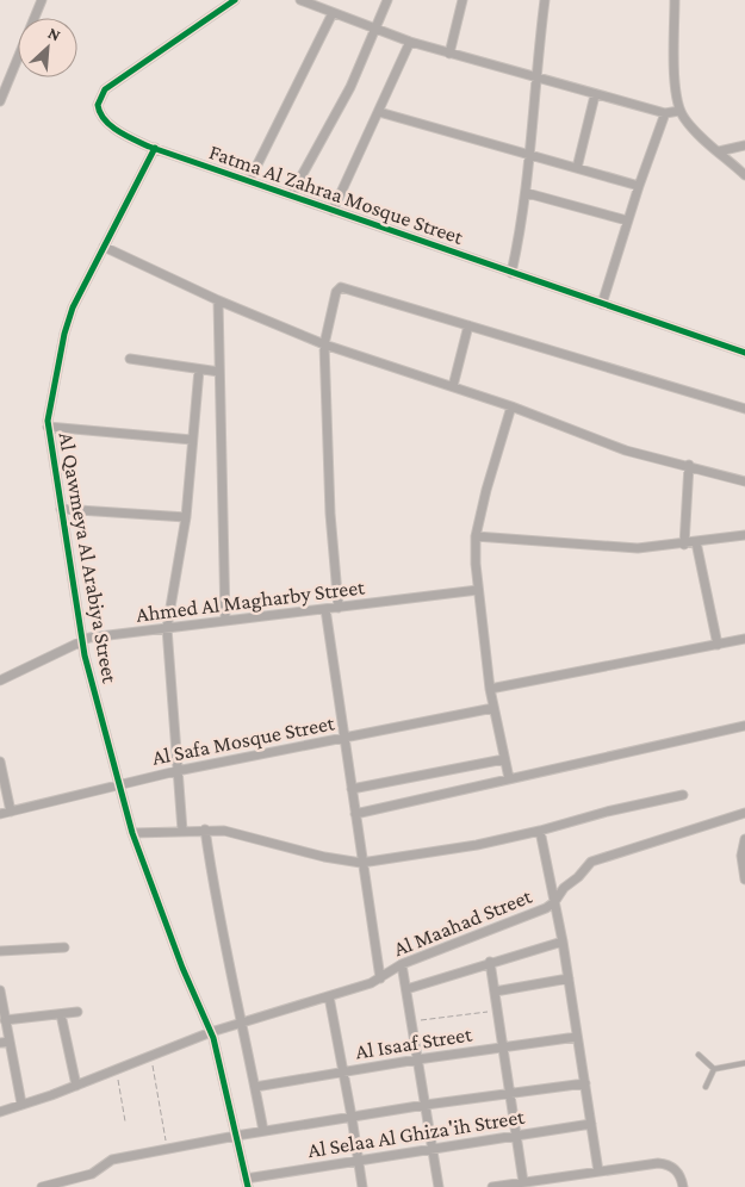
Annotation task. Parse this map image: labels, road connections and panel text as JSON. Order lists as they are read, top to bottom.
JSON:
{
  "streets": {
    "street": [
      "Fatma Al Zahraa Mosque Street",
      "Al Qawmeya Al Arabiya Street",
      "Ahmed Al Magharby Street",
      "Al Safa Mosque Street",
      "Al Maahad Street",
      "Al Isaaf Street",
      "Al Selaa Al Ghiza'ih Street"
    ]
  },
  "crossings": [
    ["Fatma Al Zahraa Mosque Street", "Al Qawmeya Al Arabiya Street"],
    ["Al Qawmeya Al Arabiya Street", "Ahmed Al Magharby Street"],
    ["Al Qawmeya Al Arabiya Street", "Al Safa Mosque Street"],
    ["Al Qawmeya Al Arabiya Street", "Al Maahad Street"],
    ["Al Qawmeya Al Arabiya Street", "Al Selaa Al Ghiza'ih Street"]
  ],
  "north": "top right"
}
